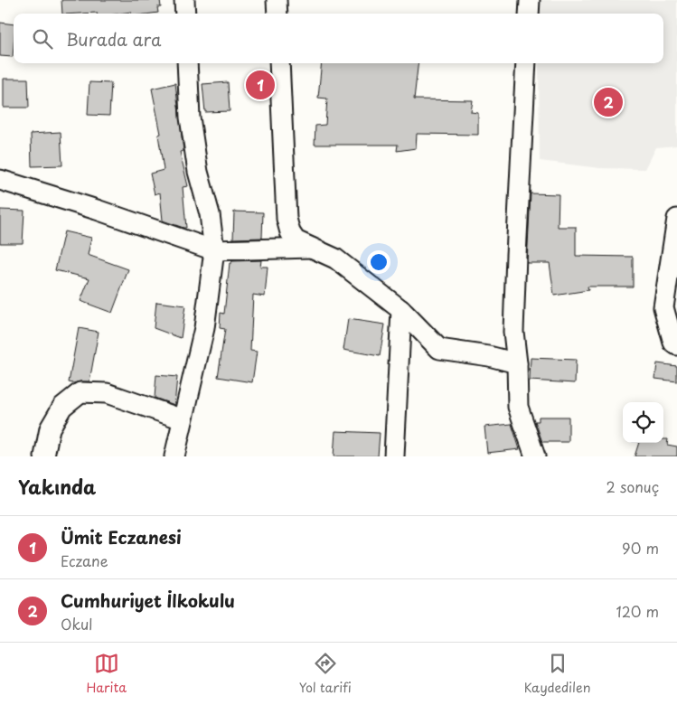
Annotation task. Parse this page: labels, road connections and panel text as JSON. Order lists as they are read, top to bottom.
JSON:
{
  "page": {
    "search": "Burada ara",
    "pins": ["1", "2"],
    "heading": ["Yakında", "2 sonuç"],
    "list": [
      {
        "mark": "1",
        "name": "Ümit Eczanesi",
        "note": "Eczane",
        "value": "90 m"
      },
      {
        "mark": "2",
        "name": "Cumhuriyet İlkokulu",
        "note": "Okul",
        "value": "120 m"
      }
    ],
    "nav": ["Harita", "Yol tarifi", "Kaydedilen"]
  }
}
